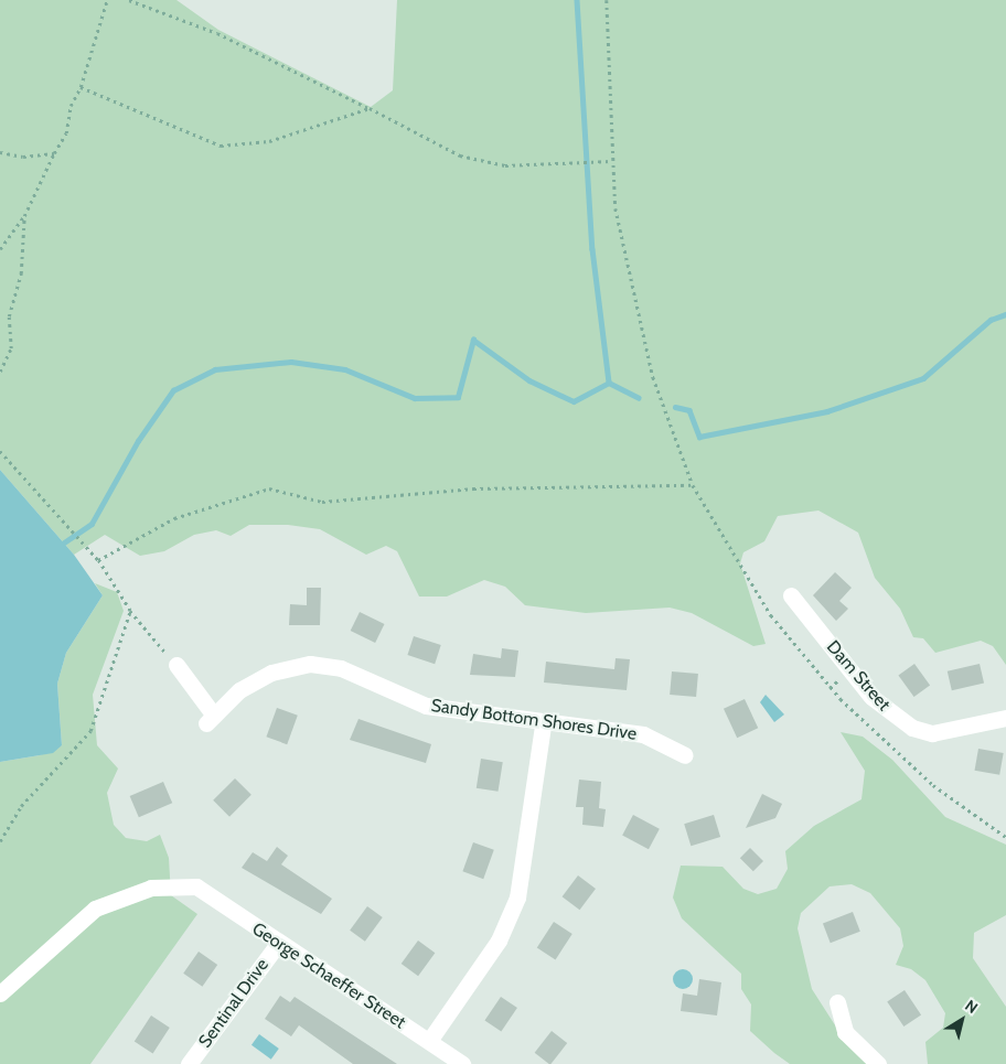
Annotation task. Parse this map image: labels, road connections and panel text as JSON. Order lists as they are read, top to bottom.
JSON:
{
  "streets": {
    "street": [
      "Dam Street",
      "Sandy Bottom Shores Drive",
      "George Schaeffer Street",
      "Sentinal Drive"
    ]
  },
  "crossings": [
    ["George Schaeffer Street", "Sentinal Drive"]
  ],
  "north": "top right"
}
